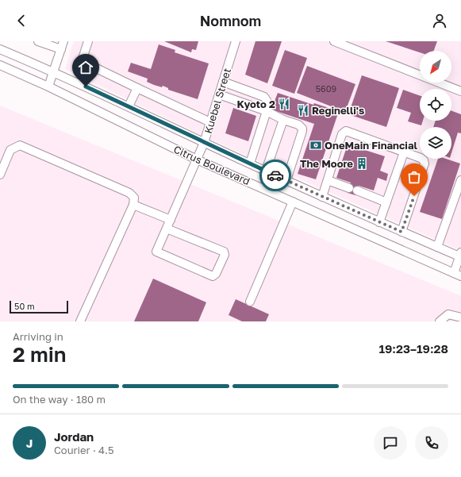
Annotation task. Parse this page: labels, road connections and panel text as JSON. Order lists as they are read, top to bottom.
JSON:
{
  "streets": {
    "street": ["Kuebel Street", "Citrus Boulevard"]
  },
  "crossings": [
    ["Kuebel Street", "Citrus Boulevard"]
  ],
  "places": {
    "restaurant": ["Kyoto 2", "Reginelli's"],
    "bank": ["OneMain Financial"],
    "building": ["The Moore"]
  },
  "house_numbers": ["5609"],
  "scale_bar": "50 m",
  "north": "bottom left",
  "page": {
    "header": "Nomnom",
    "scale": "50 m",
    "heading": ["2 min", "Arriving in", "19:23–19:28"],
    "panel": ["Jordan", "Courier · 4.5"],
    "bar": "On the way · 180 m",
    "round": "J"
  }
}
